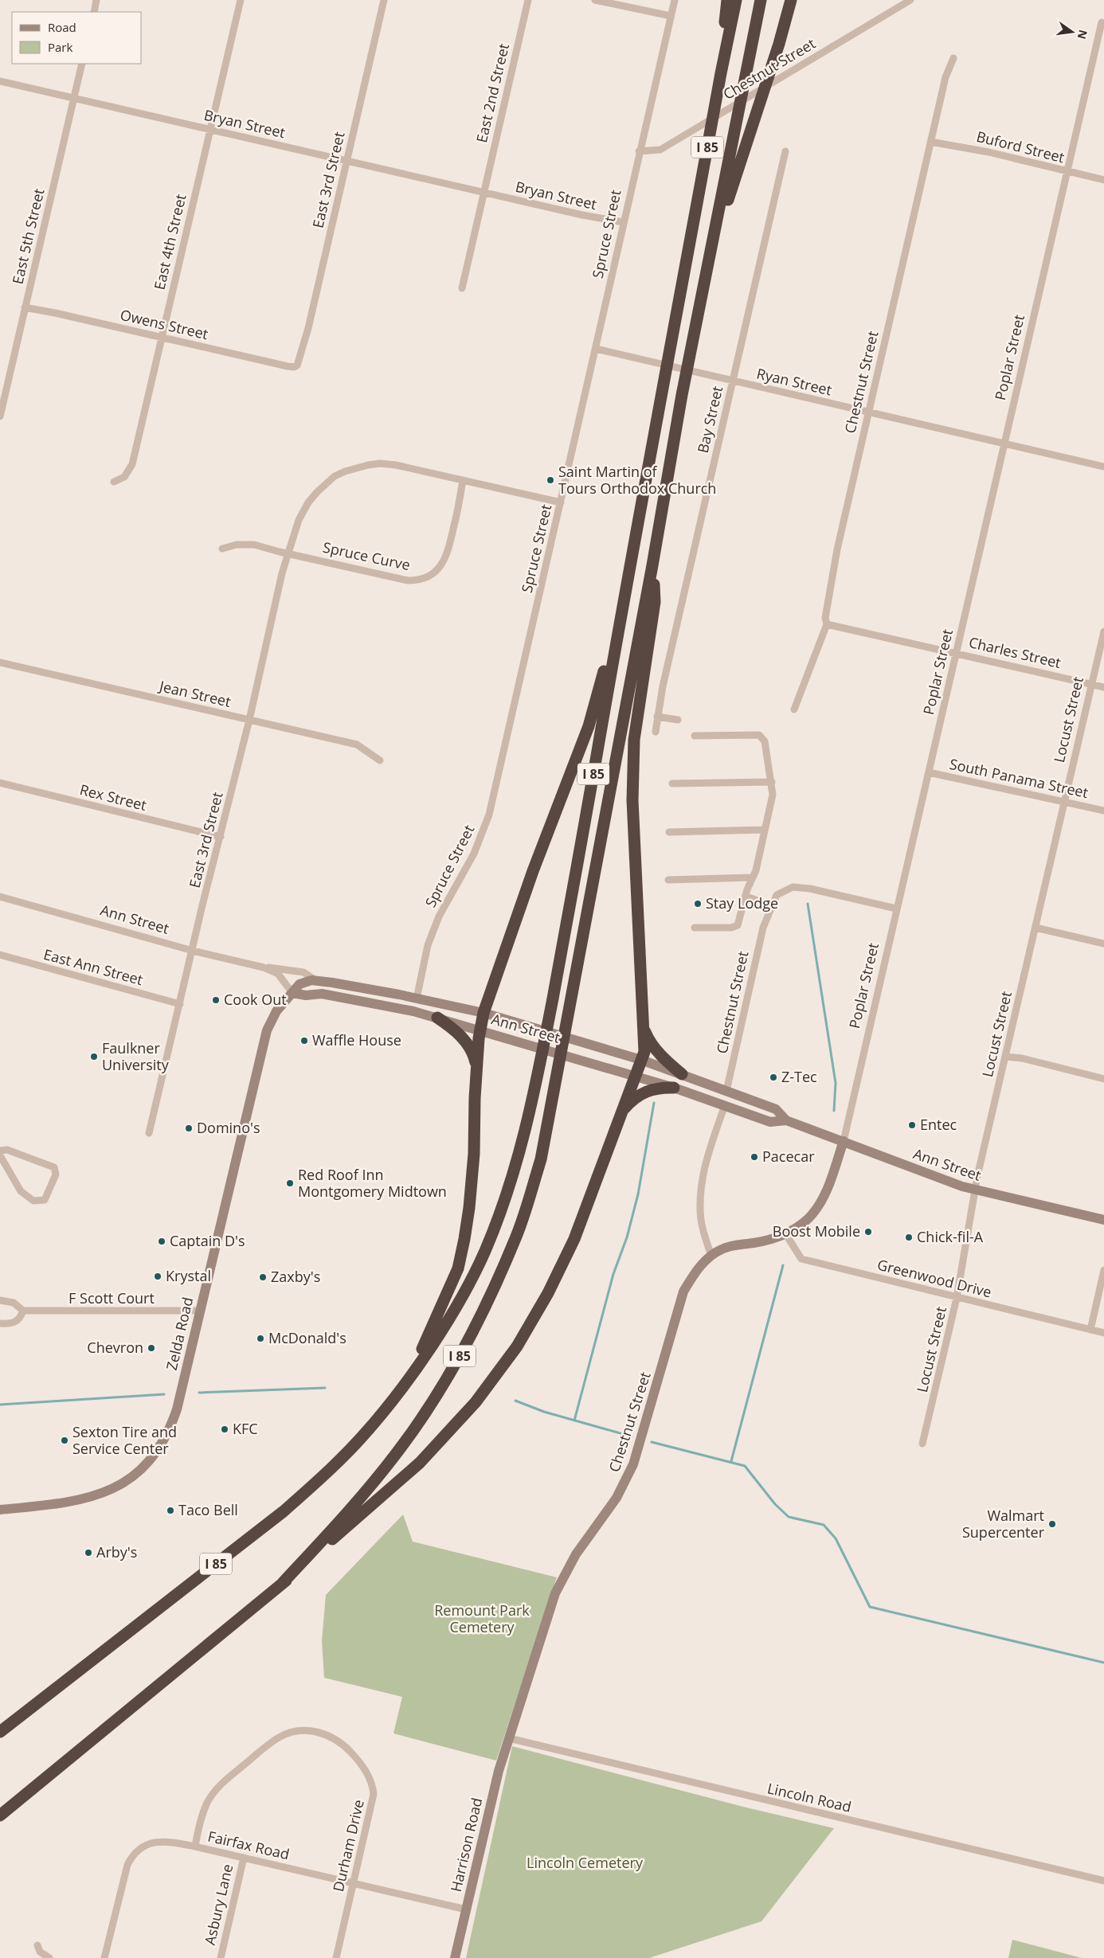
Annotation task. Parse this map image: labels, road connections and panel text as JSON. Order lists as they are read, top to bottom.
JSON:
{
  "streets": {
    "highway": ["I 85"],
    "main road": [
      "Chestnut Street",
      "Poplar Street",
      "Ann Street",
      "Zelda Road",
      "Harrison Road"
    ],
    "street": [
      "East 2nd Street",
      "Bryan Street",
      "Buford Street",
      "East 3rd Street",
      "Spruce Street",
      "East 5th Street",
      "East 4th Street",
      "Owens Street",
      "Ryan Street",
      "Bay Street",
      "Spruce Curve",
      "Charles Street",
      "Jean Street",
      "Locust Street",
      "South Panama Street",
      "Rex Street",
      "East Ann Street",
      "Greenwood Drive",
      "F Scott Court",
      "Lincoln Road",
      "Fairfax Road",
      "Durham Drive",
      "Asbury Lane"
    ]
  },
  "crossings": [
    ["Chestnut Street", "Buford Street"],
    ["Chestnut Street", "Spruce Street"],
    ["Chestnut Street", "Poplar Street"],
    ["Chestnut Street", "Ryan Street"],
    ["Chestnut Street", "Charles Street"],
    ["Chestnut Street", "Ann Street"],
    ["Chestnut Street", "Lincoln Road"],
    ["Chestnut Street", "Harrison Road"],
    ["East 2nd Street", "Bryan Street"],
    ["Bryan Street", "East 3rd Street"],
    ["Bryan Street", "Spruce Street"],
    ["Bryan Street", "East 5th Street"],
    ["Bryan Street", "East 4th Street"],
    ["Buford Street", "Poplar Street"],
    ["East 3rd Street", "Owens Street"],
    ["East 3rd Street", "Spruce Curve"],
    ["East 3rd Street", "Jean Street"],
    ["East 3rd Street", "Rex Street"],
    ["East 3rd Street", "Ann Street"],
    ["East 3rd Street", "East Ann Street"],
    ["Spruce Street", "Ryan Street"],
    ["Spruce Street", "Ann Street"],
    ["East 5th Street", "Owens Street"],
    ["East 4th Street", "Owens Street"],
    ["Poplar Street", "Ryan Street"],
    ["Poplar Street", "Charles Street"],
    ["Poplar Street", "South Panama Street"],
    ["Poplar Street", "Ann Street"],
    ["Poplar Street", "Greenwood Drive"],
    ["Ryan Street", "Bay Street"],
    ["Charles Street", "Locust Street"],
    ["Locust Street", "South Panama Street"],
    ["Locust Street", "Ann Street"],
    ["Locust Street", "Greenwood Drive"],
    ["Ann Street", "Zelda Road"],
    ["F Scott Court", "Zelda Road"],
    ["Lincoln Road", "Harrison Road"],
    ["Harrison Road", "Fairfax Road"],
    ["Fairfax Road", "Durham Drive"],
    ["Fairfax Road", "Asbury Lane"]
  ],
  "parks": ["Remount Park Cemetery", "Lincoln Cemetery"],
  "places": [
    "Saint Martin of Tours Orthodox Church",
    "Stay Lodge",
    "Cook Out",
    "Waffle House",
    "Faulkner University",
    "Z-Tec",
    "Entec",
    "Domino's",
    "Pacecar",
    "Red Roof Inn Montgomery Midtown",
    "Boost Mobile",
    "Chick-fil-A",
    "Captain D's",
    "Krystal",
    "Zaxby's",
    "McDonald's",
    "Chevron",
    "KFC",
    "Sexton Tire and Service Center",
    "Taco Bell",
    "Walmart Supercenter",
    "Arby's"
  ],
  "legend": ["Road", "Park"],
  "north": "right"
}
